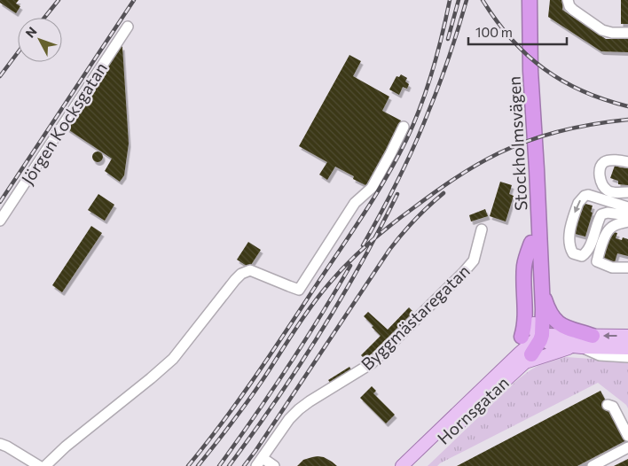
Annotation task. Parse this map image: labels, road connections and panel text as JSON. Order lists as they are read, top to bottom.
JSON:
{
  "streets": {
    "highway": ["Stockholmsvägen"],
    "main road": ["Hornsgatan"],
    "street": ["Jörgen Kocksgatan", "Byggmästaregatan"]
  },
  "crossings": [
    ["Stockholmsvägen", "Hornsgatan"]
  ],
  "scale_bar": "100 m",
  "north": "top left"
}
